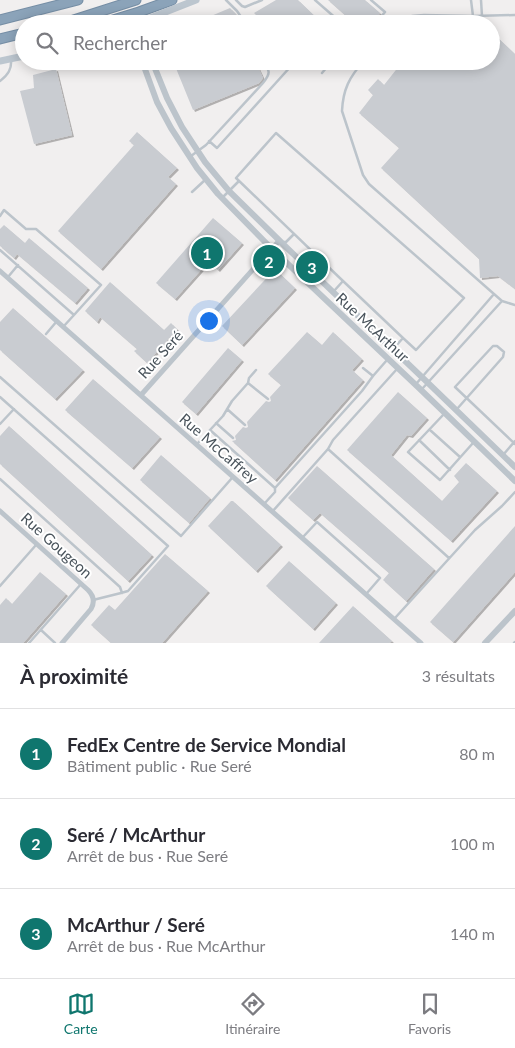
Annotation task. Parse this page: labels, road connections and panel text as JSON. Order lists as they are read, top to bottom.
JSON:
{
  "streets": {
    "street": [
      "Rue McArthur",
      "Rue Seré",
      "Rue McCaffrey",
      "Rue Gougeon"
    ]
  },
  "crossings": [
    ["Rue McArthur", "Rue Seré"],
    ["Rue Seré", "Rue McCaffrey"]
  ],
  "page": {
    "search": "Rechercher",
    "pins": ["1", "2", "3"],
    "heading": ["À proximité", "3 résultats"],
    "list": [
      {
        "mark": "1",
        "name": "FedEx Centre de Service Mondial",
        "note": "Bâtiment public · Rue Seré",
        "value": "80 m"
      },
      {
        "mark": "2",
        "name": "Seré / McArthur",
        "note": "Arrêt de bus · Rue Seré",
        "value": "100 m"
      },
      {
        "mark": "3",
        "name": "McArthur / Seré",
        "note": "Arrêt de bus · Rue McArthur",
        "value": "140 m"
      }
    ],
    "nav": ["Carte", "Itinéraire", "Favoris"]
  }
}
